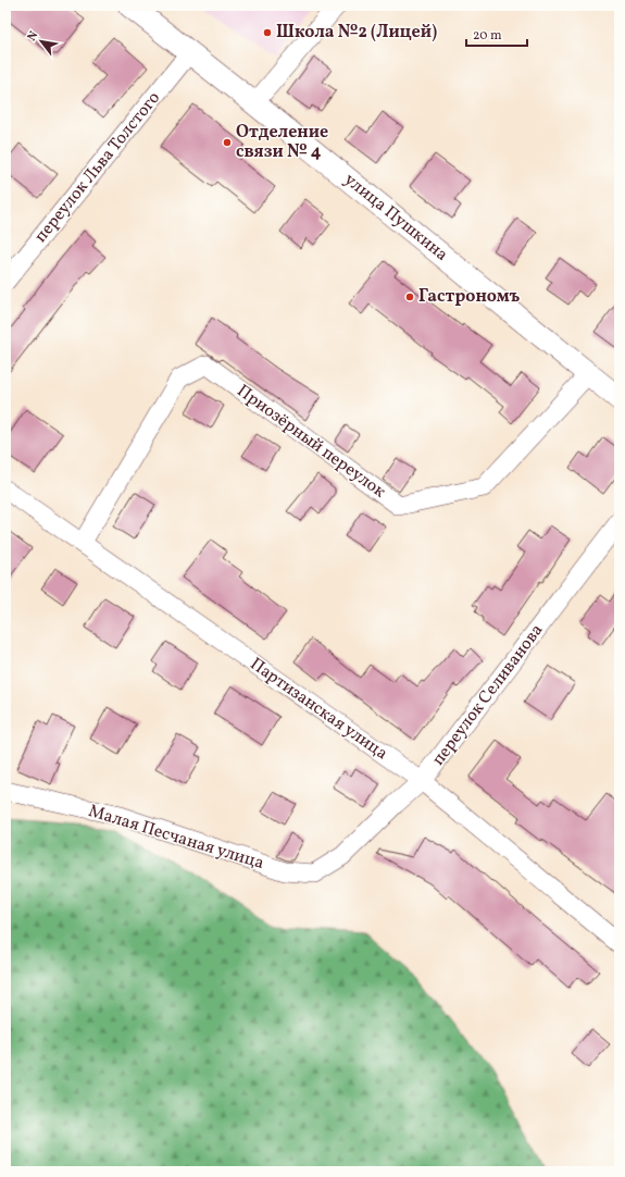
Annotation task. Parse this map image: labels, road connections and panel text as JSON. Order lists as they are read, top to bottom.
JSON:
{
  "streets": {
    "street": [
      "переулок Льва Толстого",
      "улица Пушкина",
      "Приозёрный переулок",
      "переулок Селиванова",
      "Партизанская улица",
      "Малая Песчаная улица"
    ]
  },
  "crossings": [
    ["переулок Льва Толстого", "улица Пушкина"],
    ["улица Пушкина", "Приозёрный переулок"],
    ["Приозёрный переулок", "Партизанская улица"],
    ["переулок Селиванова", "Партизанская улица"],
    ["переулок Селиванова", "Малая Песчаная улица"]
  ],
  "places": ["Школа №2 (Лицей)", "Отделение связи № 4", "Гастрономъ"],
  "scale_bar": "20 m",
  "north": "top left"
}
